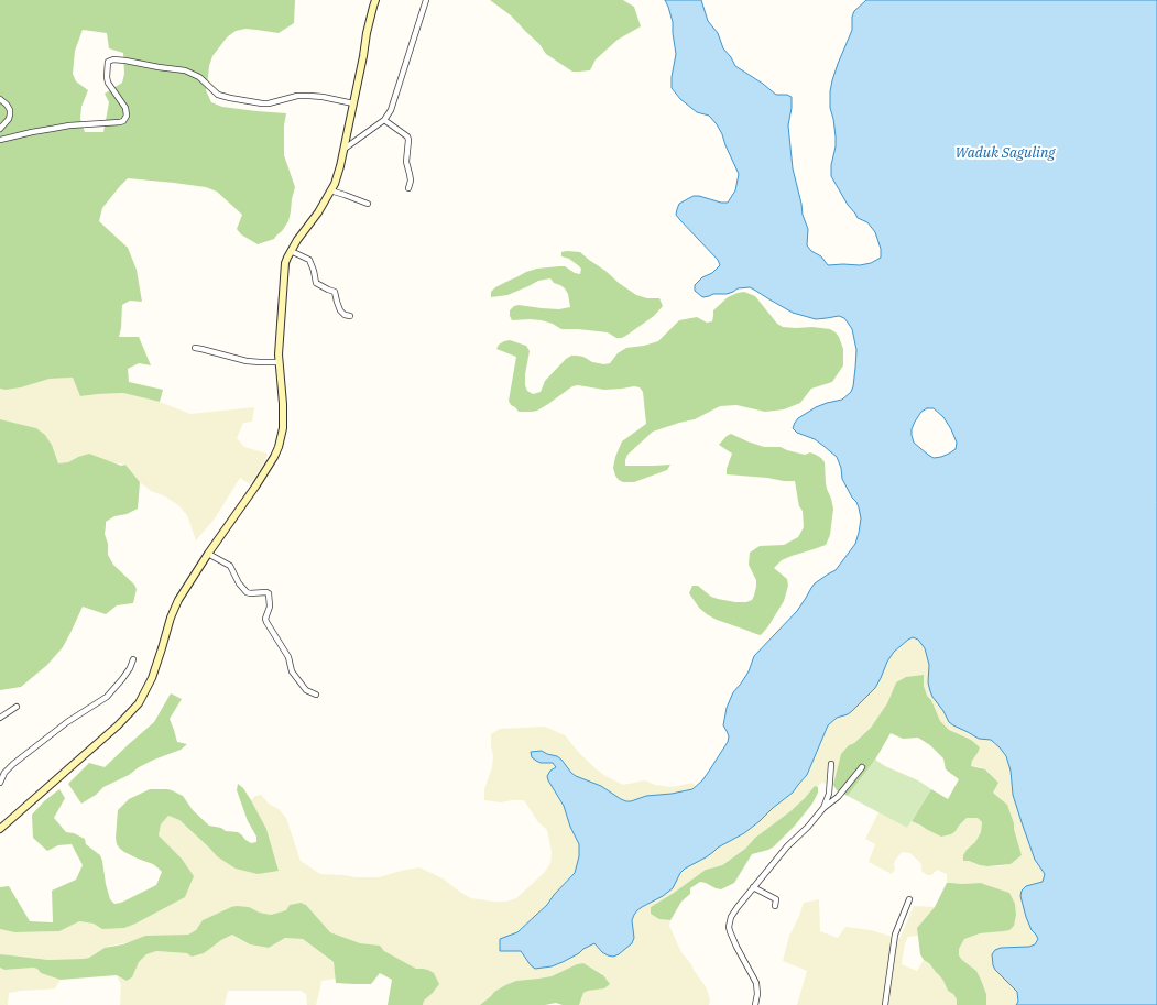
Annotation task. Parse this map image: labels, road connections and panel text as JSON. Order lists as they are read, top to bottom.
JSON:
{
  "water": ["Waduk Saguling"]
}
